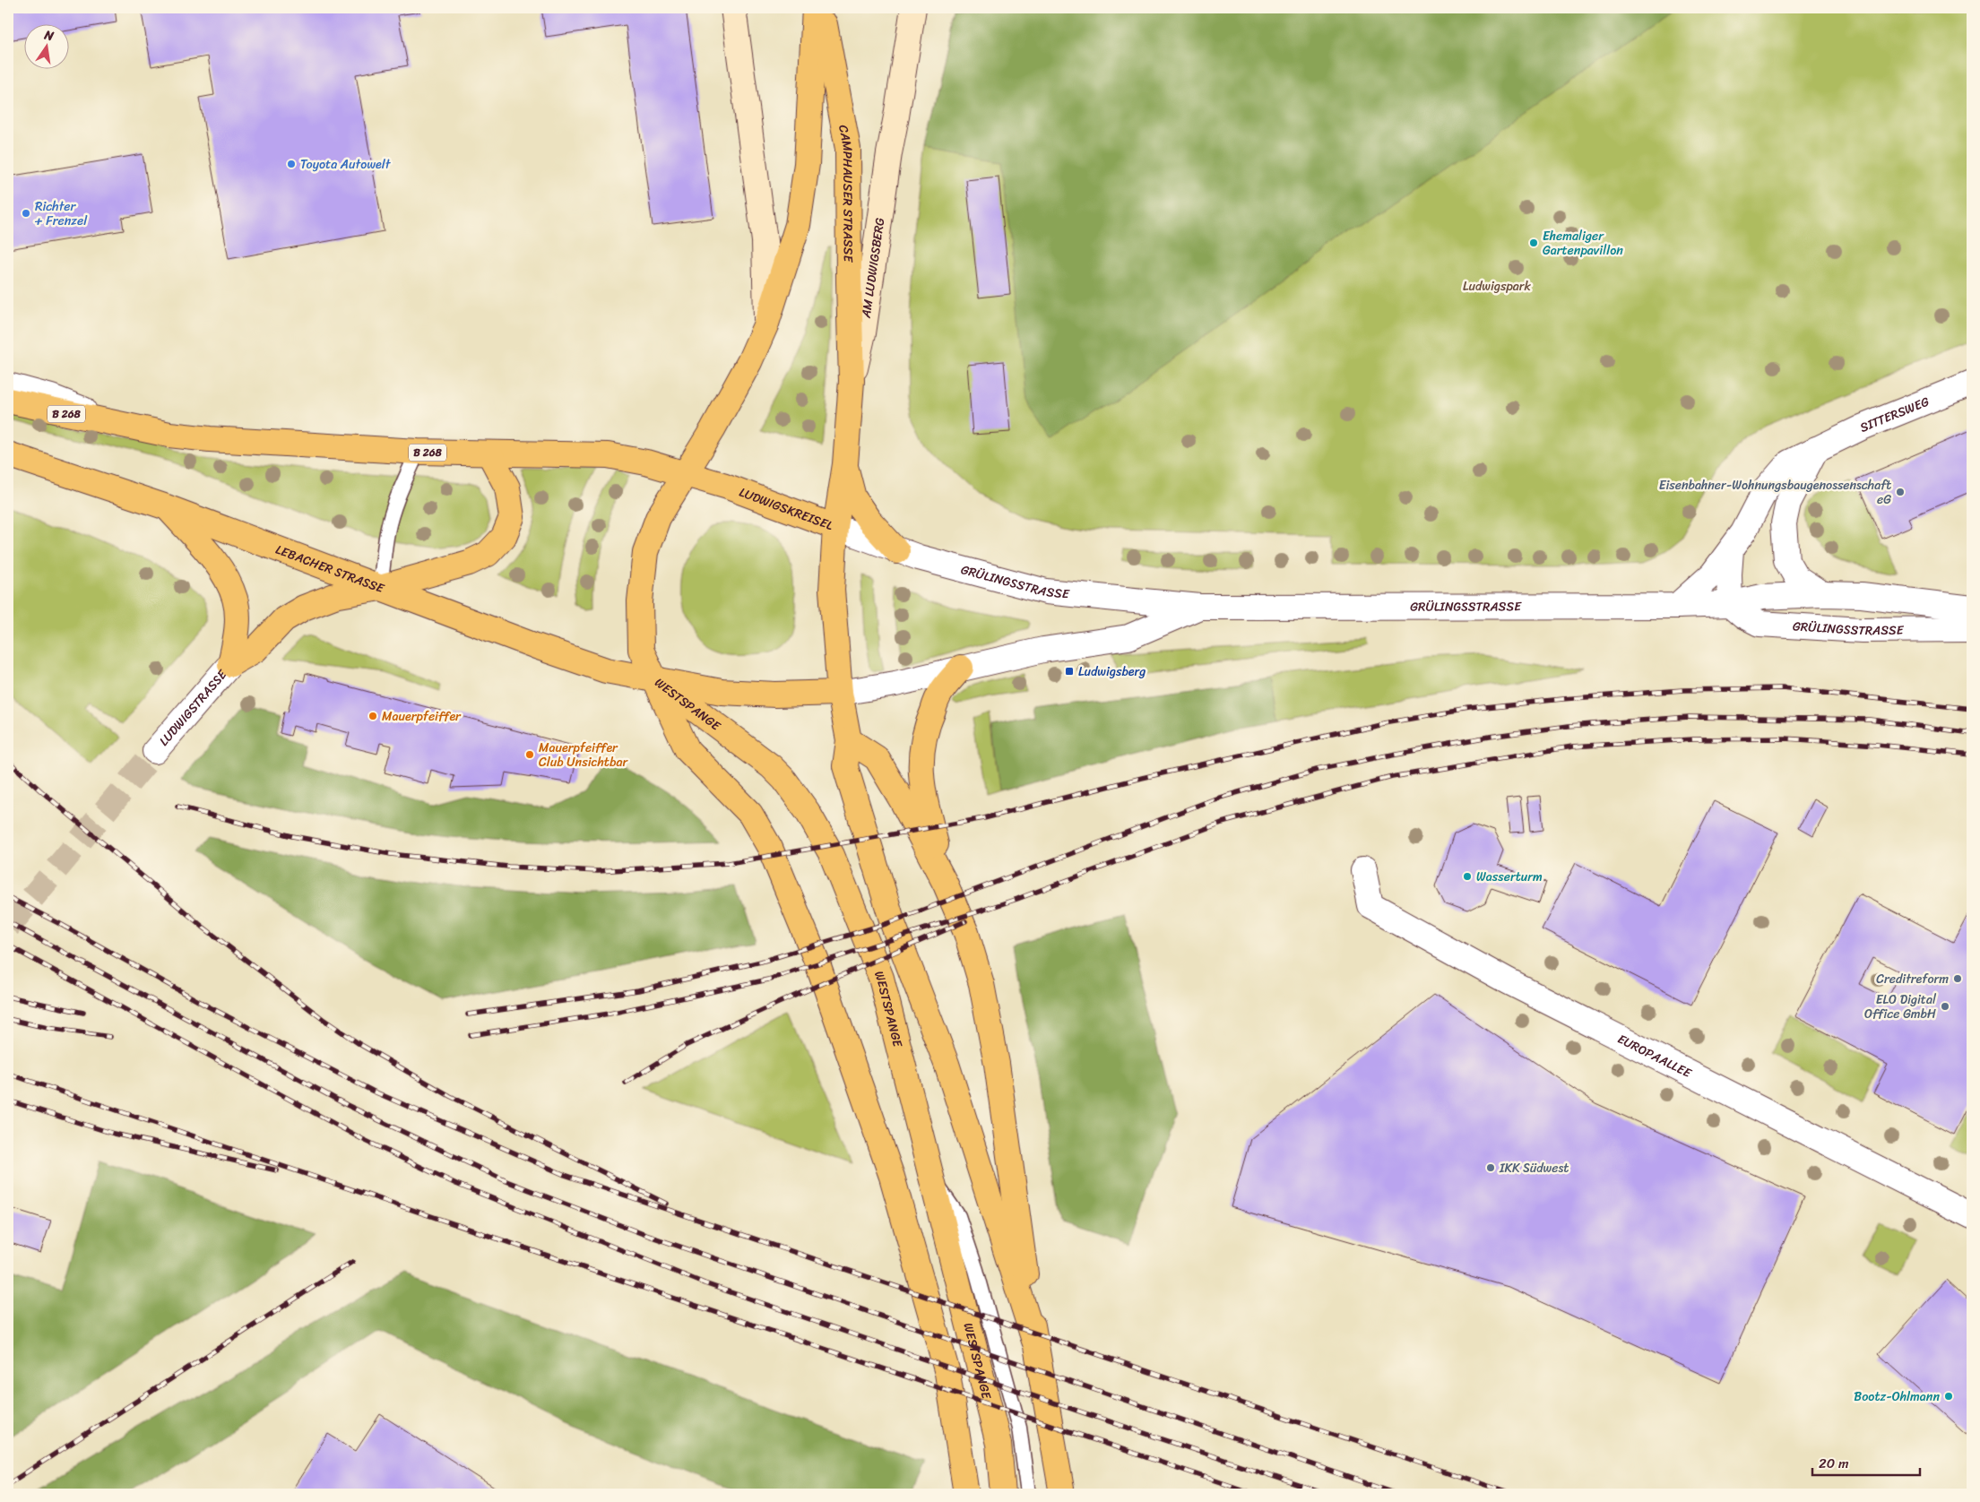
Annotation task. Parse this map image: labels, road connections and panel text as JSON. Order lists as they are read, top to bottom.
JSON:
{
  "streets": {
    "main road": [
      "CAMPHAUSER STRASSE",
      "AM LUDWIGSBERG",
      "B 268",
      "LUDWIGSKREISEL",
      "LEBACHER STRASSE",
      "WESTSPANGE"
    ],
    "street": [
      "SITTERSWEG",
      "GRÜLINGSSTRASSE",
      "LUDWIGSTRASSE",
      "EUROPAALLEE"
    ]
  },
  "crossings": [
    ["CAMPHAUSER STRASSE", "AM LUDWIGSBERG"],
    ["AM LUDWIGSBERG", "LUDWIGSKREISEL"],
    ["AM LUDWIGSBERG", "GRÜLINGSSTRASSE"],
    ["B 268", "LUDWIGSKREISEL"],
    ["SITTERSWEG", "GRÜLINGSSTRASSE"],
    ["LUDWIGSKREISEL", "GRÜLINGSSTRASSE"],
    ["LEBACHER STRASSE", "WESTSPANGE"]
  ],
  "parks": ["Ludwigspark"],
  "places": {
    "other": [
      "Toyota Autowelt",
      "Richter + Frenzel",
      "Ehemaliger Gartenpavillon",
      "Eisenbahner-Wohnungsbaugenossenschaft eG",
      "Mauerpfeiffer",
      "Mauerpfeiffer Club Unsichtbar",
      "Wasserturm",
      "Creditreform",
      "ELO Digital Office GmbH",
      "IKK Südwest",
      "Bootz-Ohlmann"
    ],
    "transit": ["Ludwigsberg"]
  },
  "scale_bar": "20 m",
  "north": "top"
}
